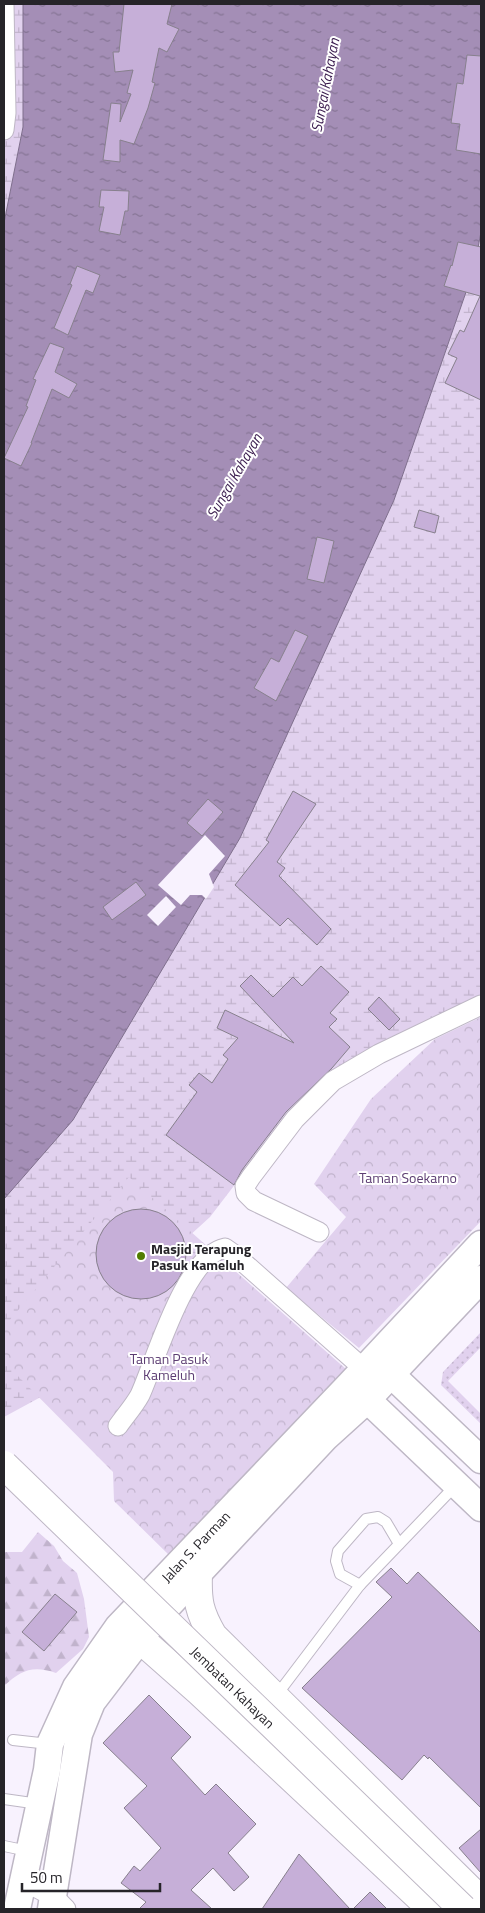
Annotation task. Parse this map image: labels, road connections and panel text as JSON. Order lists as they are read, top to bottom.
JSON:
{
  "streets": {
    "highway": ["Jembatan Kahayan"],
    "main road": ["Jalan S. Parman"]
  },
  "water": ["Sungai Kahayan"],
  "parks": ["Taman Soekarno", "Taman Pasuk Kameluh"],
  "places": ["Masjid Terapung Pasuk Kameluh"],
  "scale_bar": "50 m"
}
